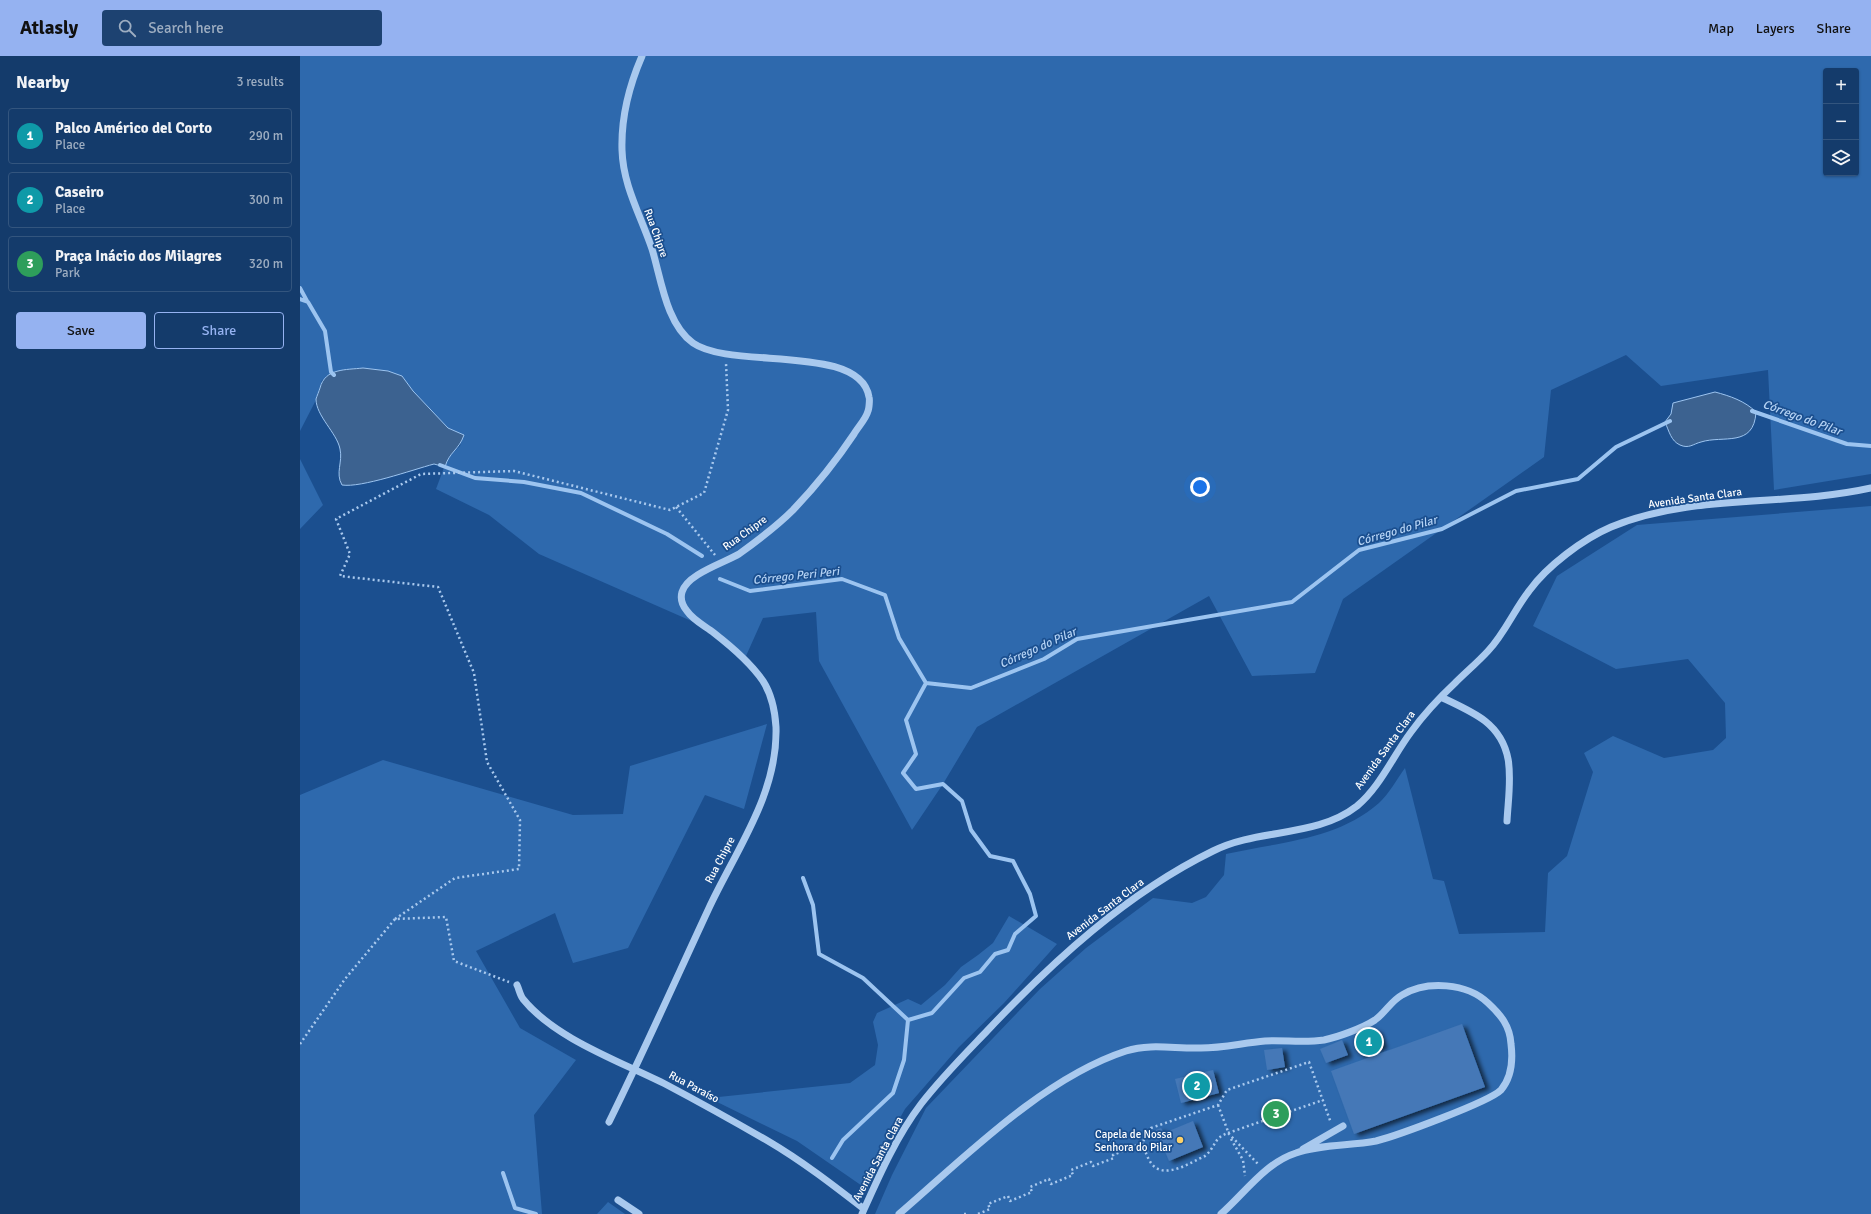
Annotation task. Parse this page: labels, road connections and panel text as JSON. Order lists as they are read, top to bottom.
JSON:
{
  "streets": {
    "street": ["Rua Chipre", "Avenida Santa Clara", "Rua Paraíso"]
  },
  "crossings": [
    ["Rua Chipre", "Rua Paraíso"],
    ["Avenida Santa Clara", "Rua Paraíso"]
  ],
  "water": ["Córrego do Pilar", "Córrego Peri Peri"],
  "places": ["Capela de Nossa Senhora do Pilar"],
  "page": {
    "header": "Atlasly",
    "search": "Search here",
    "nav": ["Map", "Layers", "Share"],
    "heading": ["Nearby", "3 results"],
    "map_buttons": ["+", "−"],
    "list": [
      {
        "mark": "1",
        "name": "Palco Américo del Corto",
        "note": "Place",
        "value": "290 m"
      },
      {
        "mark": "2",
        "name": "Caseiro",
        "note": "Place",
        "value": "300 m"
      },
      {
        "mark": "3",
        "name": "Praça Inácio dos Milagres",
        "note": "Park",
        "value": "320 m"
      }
    ],
    "buttons": ["Save", "Share"],
    "pins": ["1", "2", "3"]
  }
}
